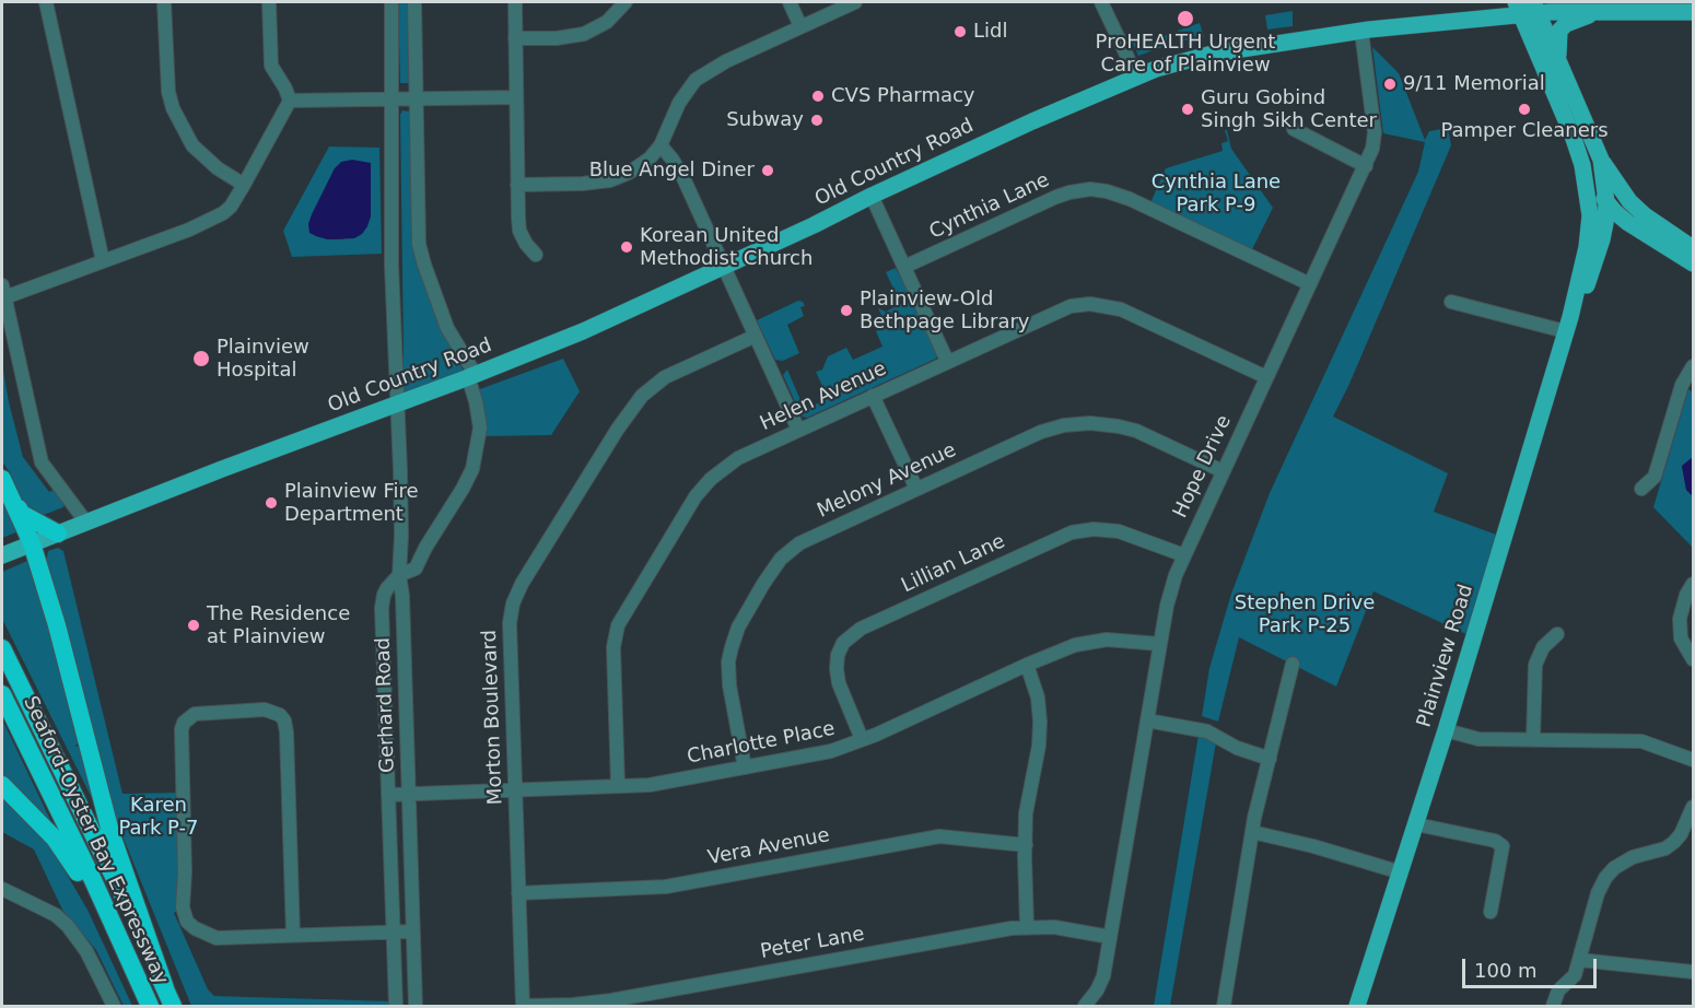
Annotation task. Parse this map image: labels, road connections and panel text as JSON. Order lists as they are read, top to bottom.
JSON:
{
  "streets": {
    "highway": ["Seaford-Oyster Bay Expressway"],
    "main road": ["Old Country Road", "Plainview Road"],
    "street": [
      "Cynthia Lane",
      "Helen Avenue",
      "Hope Drive",
      "Melony Avenue",
      "Lillian Lane",
      "Gerhard Road",
      "Morton Boulevard",
      "Charlotte Place",
      "Vera Avenue",
      "Peter Lane"
    ]
  },
  "crossings": [
    ["Old Country Road", "Hope Drive"],
    ["Old Country Road", "Plainview Road"],
    ["Old Country Road", "Gerhard Road"],
    ["Cynthia Lane", "Hope Drive"],
    ["Helen Avenue", "Hope Drive"],
    ["Helen Avenue", "Charlotte Place"],
    ["Hope Drive", "Melony Avenue"],
    ["Hope Drive", "Lillian Lane"],
    ["Hope Drive", "Charlotte Place"],
    ["Hope Drive", "Peter Lane"],
    ["Melony Avenue", "Charlotte Place"],
    ["Lillian Lane", "Charlotte Place"],
    ["Gerhard Road", "Charlotte Place"],
    ["Morton Boulevard", "Charlotte Place"],
    ["Morton Boulevard", "Vera Avenue"],
    ["Morton Boulevard", "Peter Lane"]
  ],
  "parks": ["Cynthia Lane Park P-9", "Stephen Drive Park P-25", "Karen Park P-7"],
  "places": [
    "ProHEALTH Urgent Care of Plainview",
    "Lidl",
    "9/11 Memorial",
    "CVS Pharmacy",
    "Guru Gobind Singh Sikh Center",
    "Pamper Cleaners",
    "Subway",
    "Blue Angel Diner",
    "Korean United Methodist Church",
    "Plainview-Old Bethpage Library",
    "Plainview Hospital",
    "Plainview Fire Department",
    "The Residence at Plainview"
  ],
  "scale_bar": "100 m"
}
